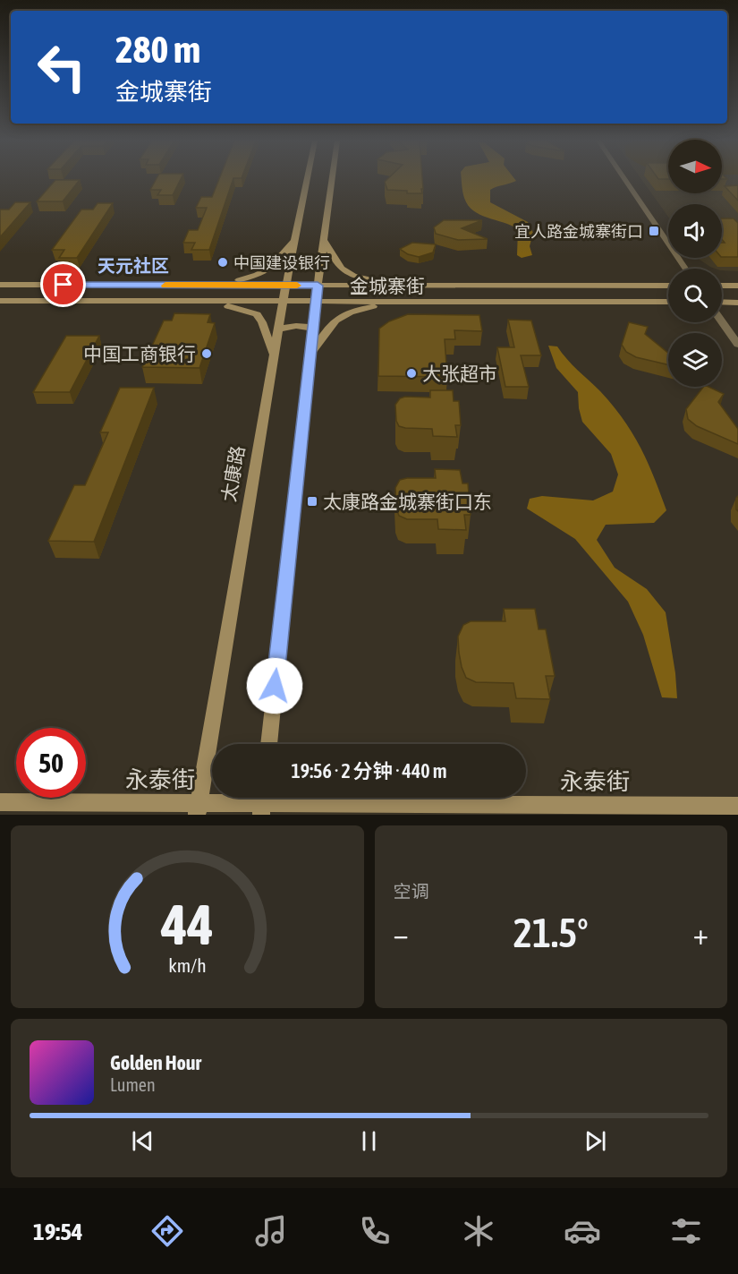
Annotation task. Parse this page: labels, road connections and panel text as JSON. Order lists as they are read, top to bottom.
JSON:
{
  "streets": {
    "main road": ["金城寨街", "太康路", "永泰街"]
  },
  "crossings": [
    ["金城寨街", "太康路"],
    ["太康路", "永泰街"]
  ],
  "districts": ["天元社区"],
  "places": {
    "transit": ["宜人路金城寨街口", "太康路金城寨街口东"],
    "other": ["中国建设银行", "中国工商银行", "大张超市"]
  },
  "north": "right",
  "page": {
    "turn": ["280 m", "金城寨街"],
    "limit": "50",
    "trip": "19:56 · 2 分钟 · 440 m",
    "tile": "空调",
    "heat": ["−", "21.5°", "+"],
    "song": ["Golden Hour", "Lumen"],
    "tabs": "19:54",
    "gauge": ["44", "km/h"]
  }
}
